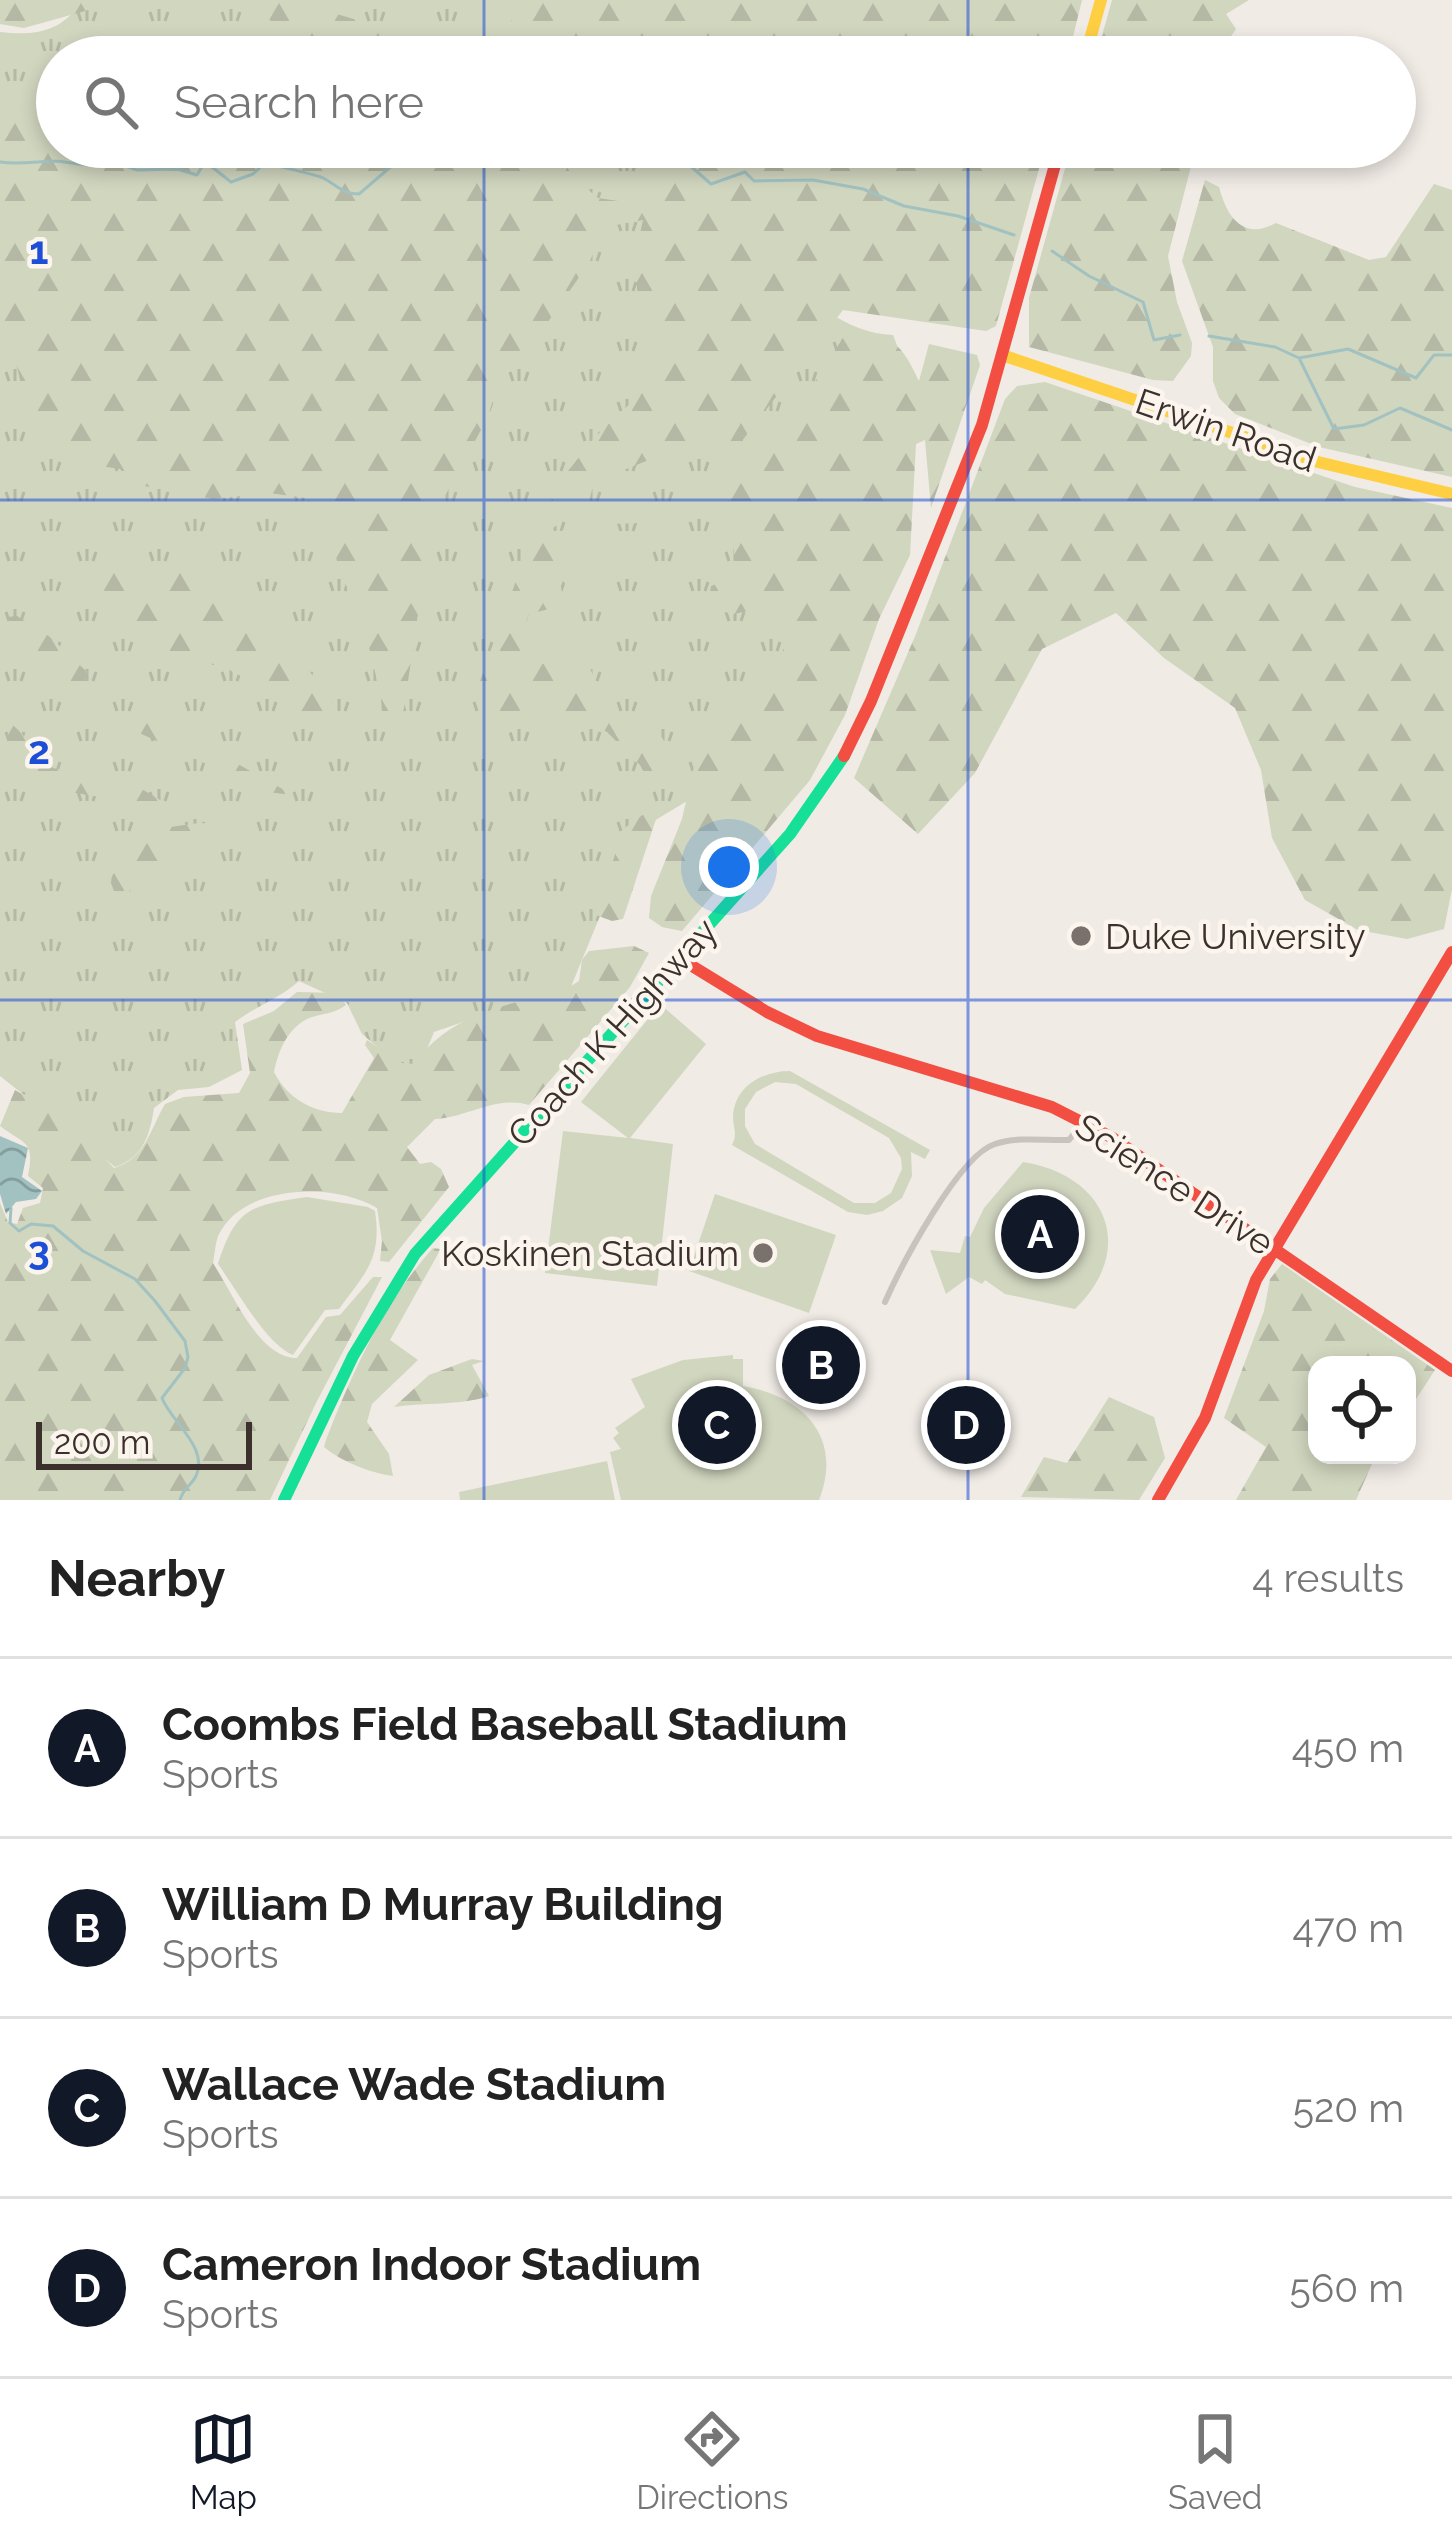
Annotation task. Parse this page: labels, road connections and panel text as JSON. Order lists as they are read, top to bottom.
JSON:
{
  "streets": {
    "main road": ["Erwin Road", "Coach K Highway", "Science Drive"]
  },
  "crossings": [
    ["Erwin Road", "Coach K Highway"],
    ["Coach K Highway", "Science Drive"]
  ],
  "places": ["Duke University", "Koskinen Stadium"],
  "scale_bar": "200 m",
  "page": {
    "search": "Search here",
    "pins": [
      "A",
      "B",
      "C",
      "D"
    ],
    "scale": "200 m",
    "heading": ["Nearby", "4 results"],
    "list": [
      {
        "mark": "A",
        "name": "Coombs Field Baseball Stadium",
        "note": "Sports",
        "value": "450 m"
      },
      {
        "mark": "B",
        "name": "William D Murray Building",
        "note": "Sports",
        "value": "470 m"
      },
      {
        "mark": "C",
        "name": "Wallace Wade Stadium",
        "note": "Sports",
        "value": "520 m"
      },
      {
        "mark": "D",
        "name": "Cameron Indoor Stadium",
        "note": "Sports",
        "value": "560 m"
      }
    ],
    "nav": ["Map", "Directions", "Saved"]
  },
  "grid": {
    "rows": ["1", "2", "3"]
  }
}
